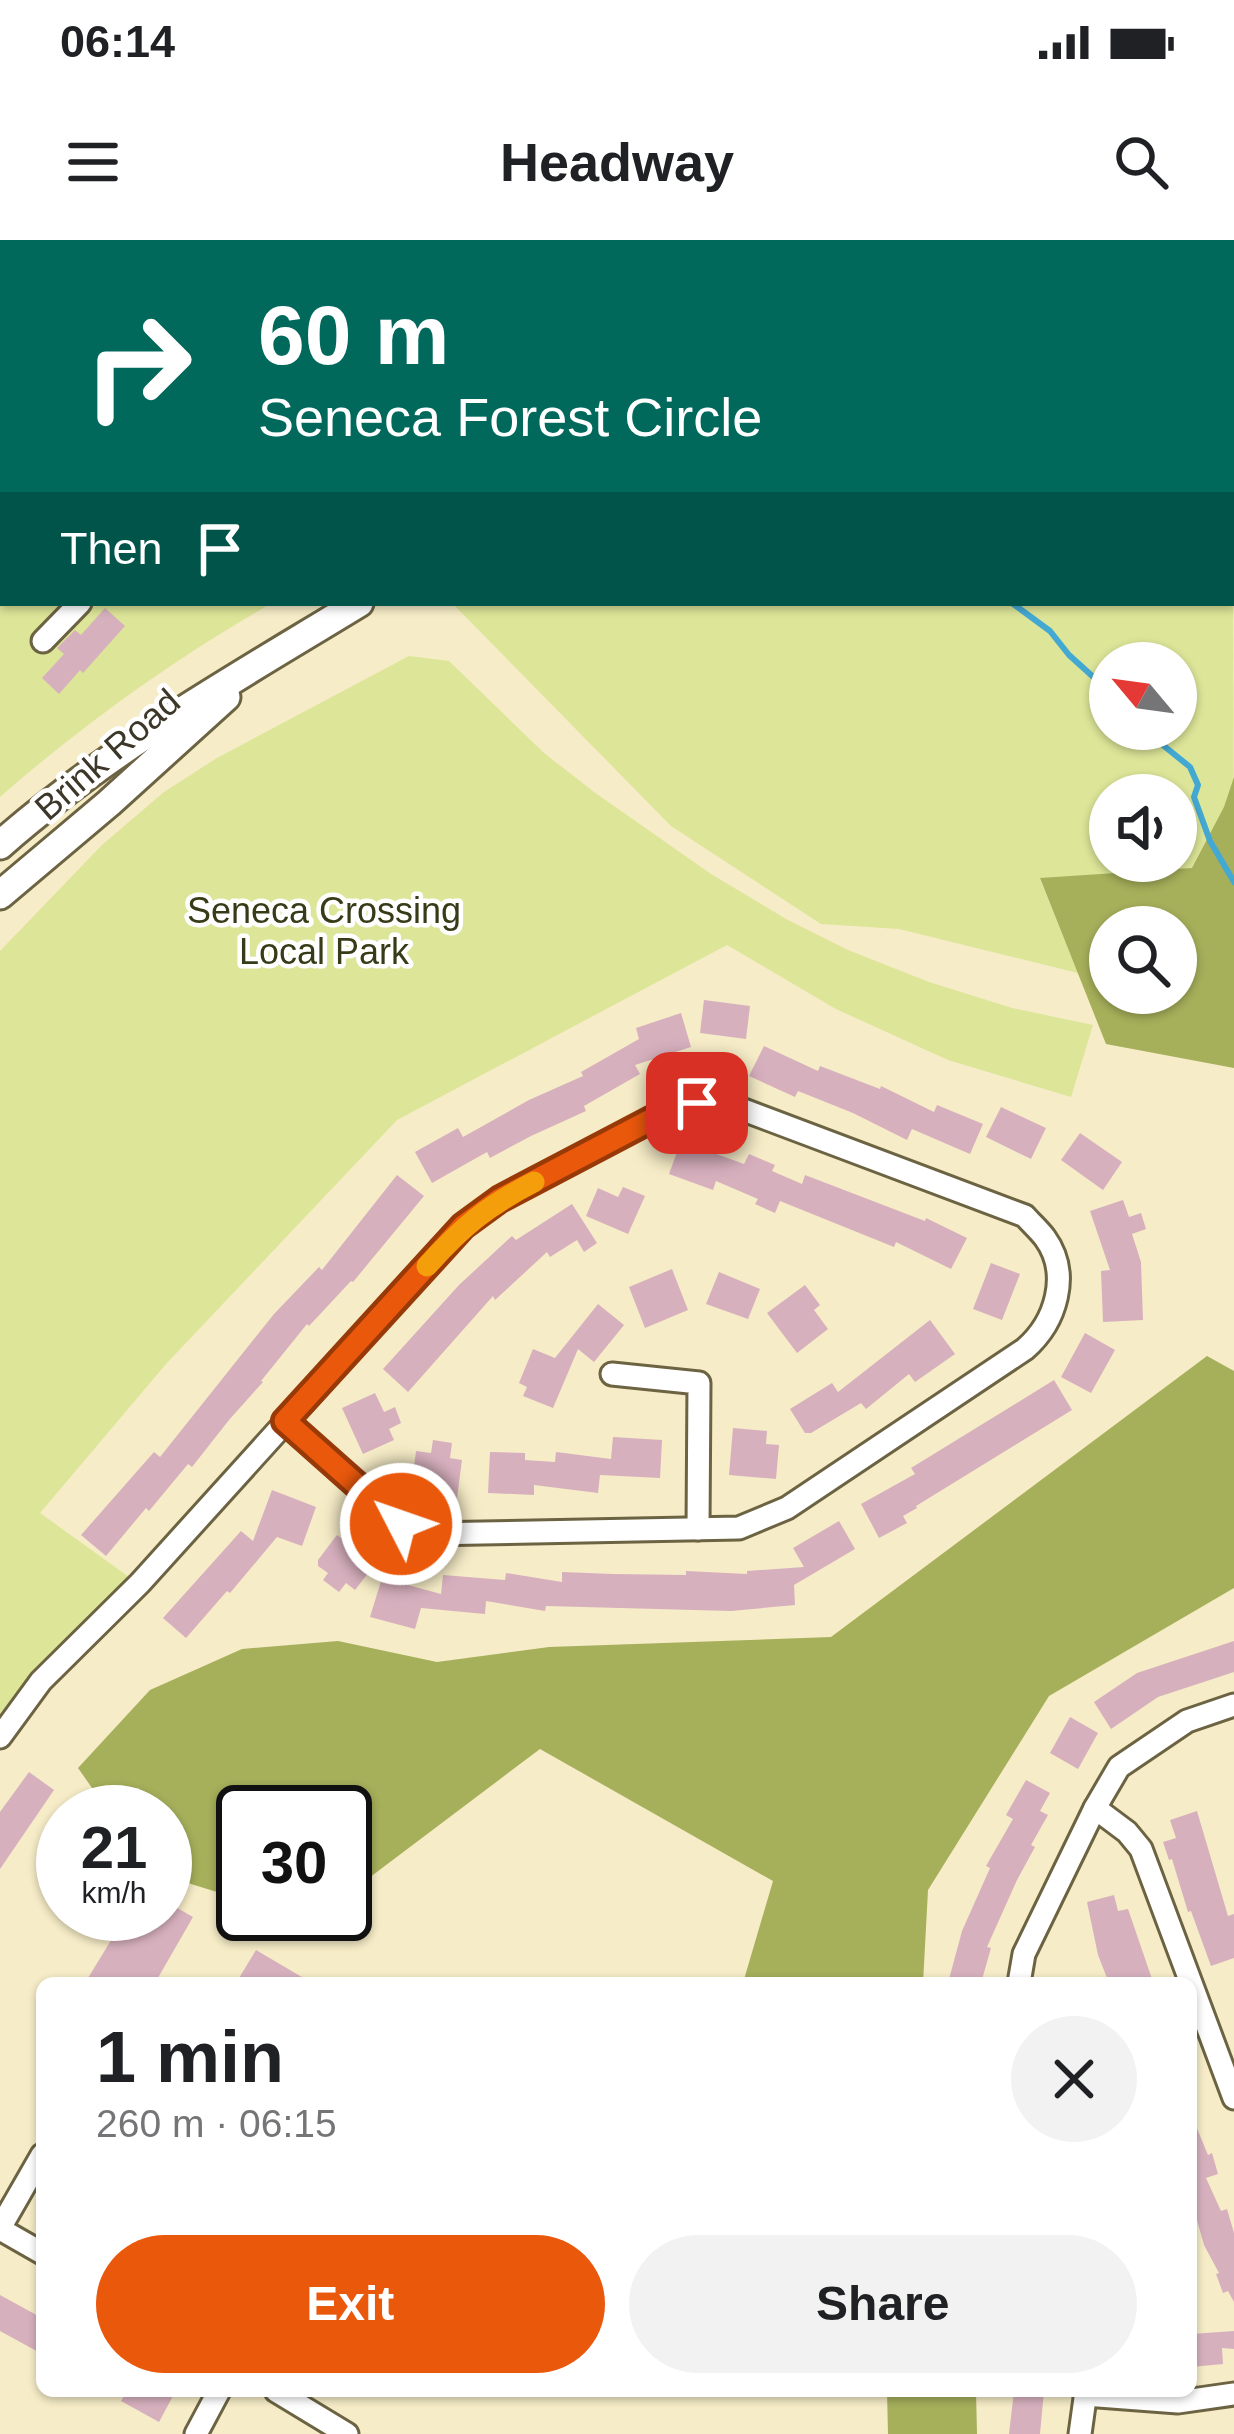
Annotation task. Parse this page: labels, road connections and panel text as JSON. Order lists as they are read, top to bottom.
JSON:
{
  "streets": {
    "main road": ["Brink Road"]
  },
  "parks": ["Seneca Crossing Local Park"],
  "north": "top left",
  "page": {
    "status": "06:14",
    "header": "Headway",
    "turn": ["60 m", "Seneca Forest Circle"],
    "then": "Then",
    "speed": "21 km/h",
    "limit": "30",
    "heading": ["1 min", "260 m · 06:15"],
    "buttons": ["Exit", "Share"]
  }
}
